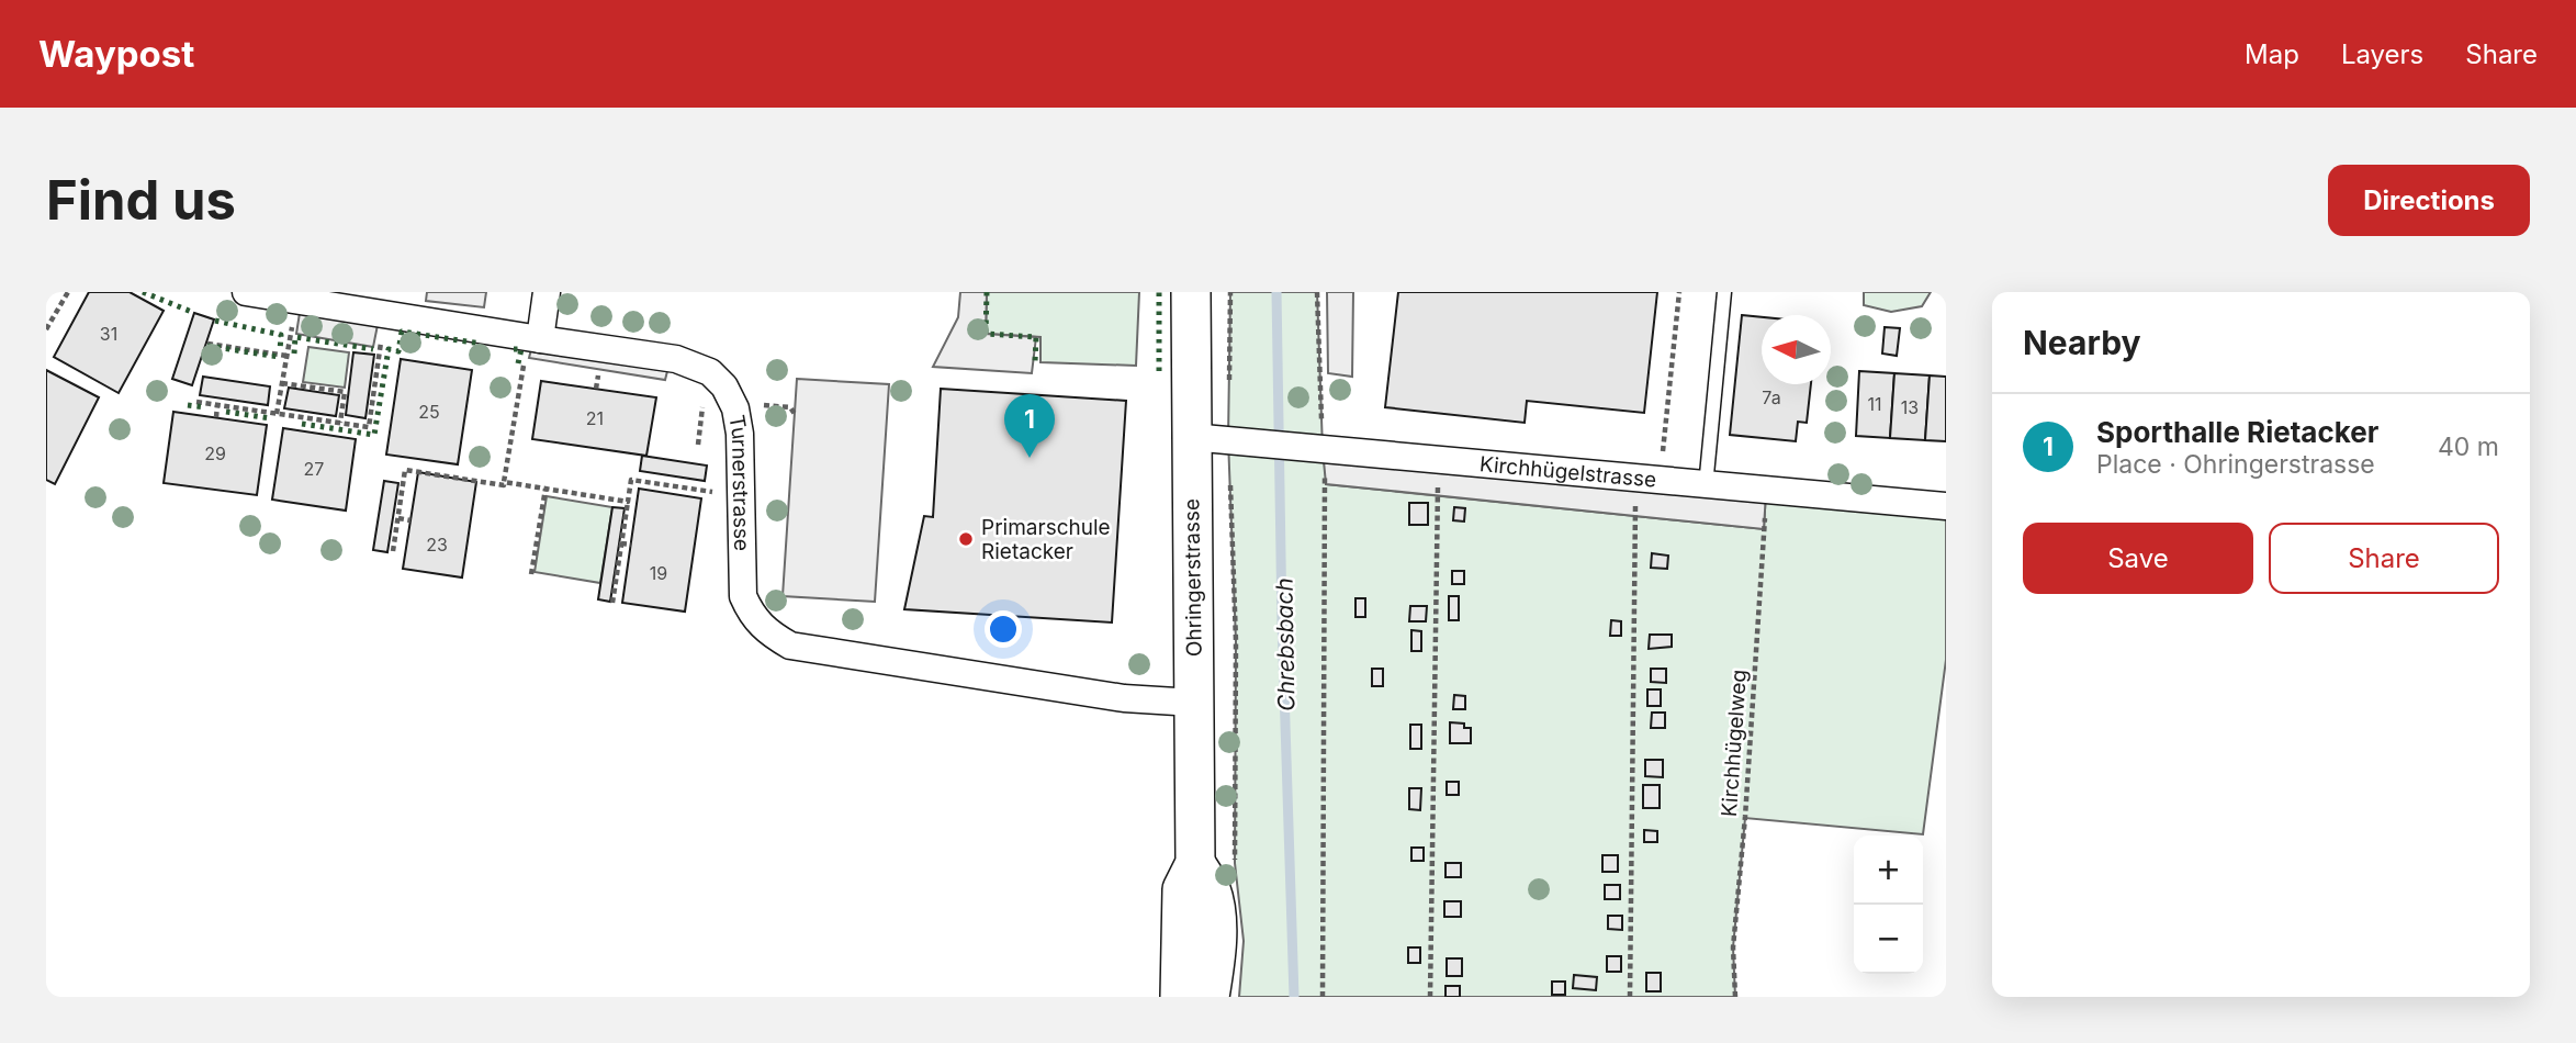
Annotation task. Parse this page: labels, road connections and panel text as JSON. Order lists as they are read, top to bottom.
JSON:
{
  "streets": {
    "main road": ["Ohringerstrasse"],
    "street": ["Kirchhügelstrasse", "Turnerstrasse"],
    "path": ["Kirchhügelweg"]
  },
  "crossings": [
    ["Kirchhügelstrasse", "Ohringerstrasse"],
    ["Kirchhügelstrasse", "Kirchhügelweg"],
    ["Turnerstrasse", "Ohringerstrasse"]
  ],
  "water": ["Chrebsbach"],
  "places": ["Primarschule Rietacker"],
  "house_numbers": [
    "31",
    "7a",
    "11",
    "13",
    "25",
    "21",
    "29",
    "27",
    "23",
    "19"
  ],
  "north": "left",
  "page": {
    "header": "Waypost",
    "nav": ["Map", "Layers", "Share"],
    "buttons": [
      "Directions",
      ["Save", "Share"]
    ],
    "title": "Find us",
    "heading": "Nearby",
    "list": [
      {
        "mark": "1",
        "name": "Sporthalle Rietacker",
        "note": "Place · Ohringerstrasse",
        "value": "40 m"
      }
    ],
    "pins": "1",
    "map_buttons": ["+", "−"]
  }
}
